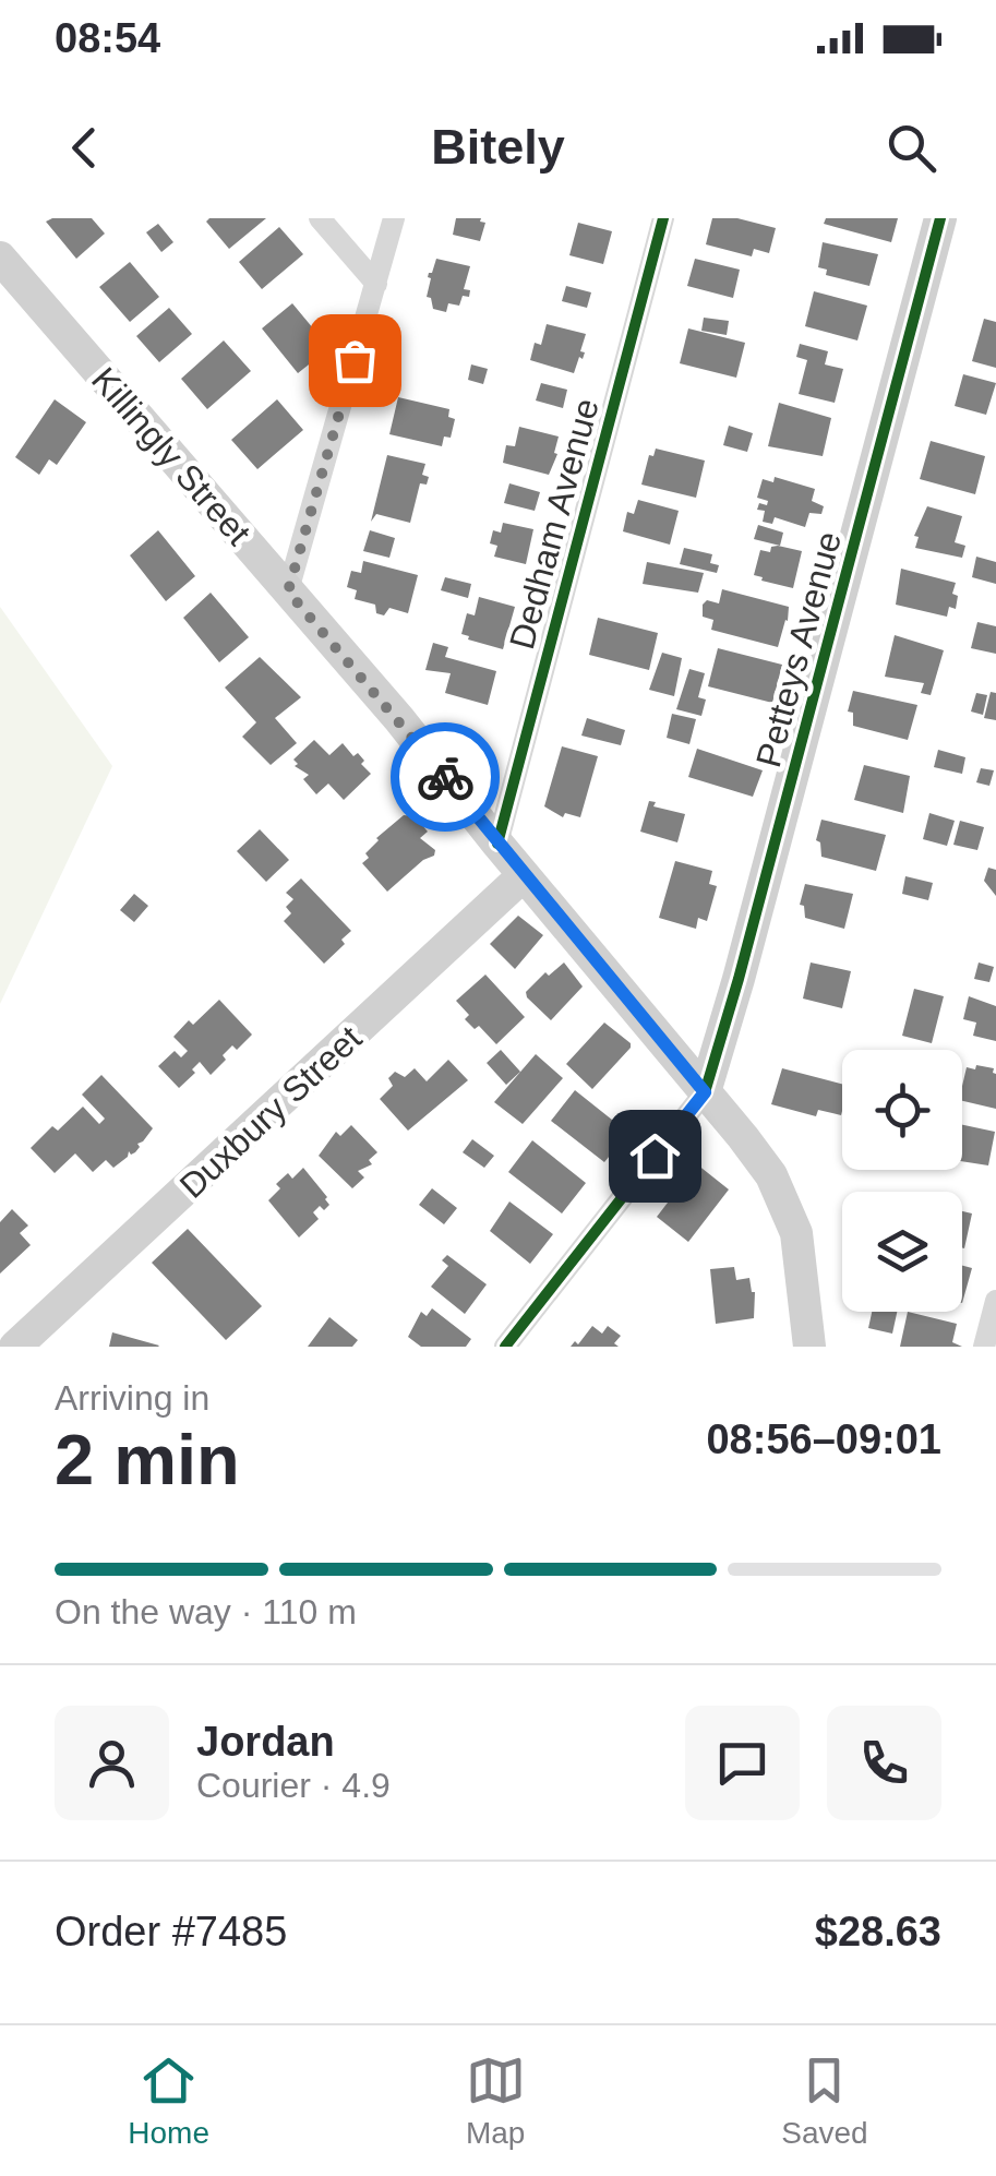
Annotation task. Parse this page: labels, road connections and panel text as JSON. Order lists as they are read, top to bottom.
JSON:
{
  "streets": {
    "main road": ["Killingly Street", "Petteys Avenue", "Duxbury Street"],
    "street": ["Dedham Avenue"]
  },
  "crossings": [
    ["Killingly Street", "Dedham Avenue"],
    ["Killingly Street", "Petteys Avenue"],
    ["Killingly Street", "Duxbury Street"]
  ],
  "page": {
    "status": "08:54",
    "header": "Bitely",
    "heading": ["2 min", "Arriving in", "08:56–09:01"],
    "panel": [
      "Jordan",
      "Courier · 4.9",
      "Order #7485",
      "$28.63"
    ],
    "bar": "On the way · 110 m",
    "tabs": ["Home", "Map", "Saved"]
  }
}
